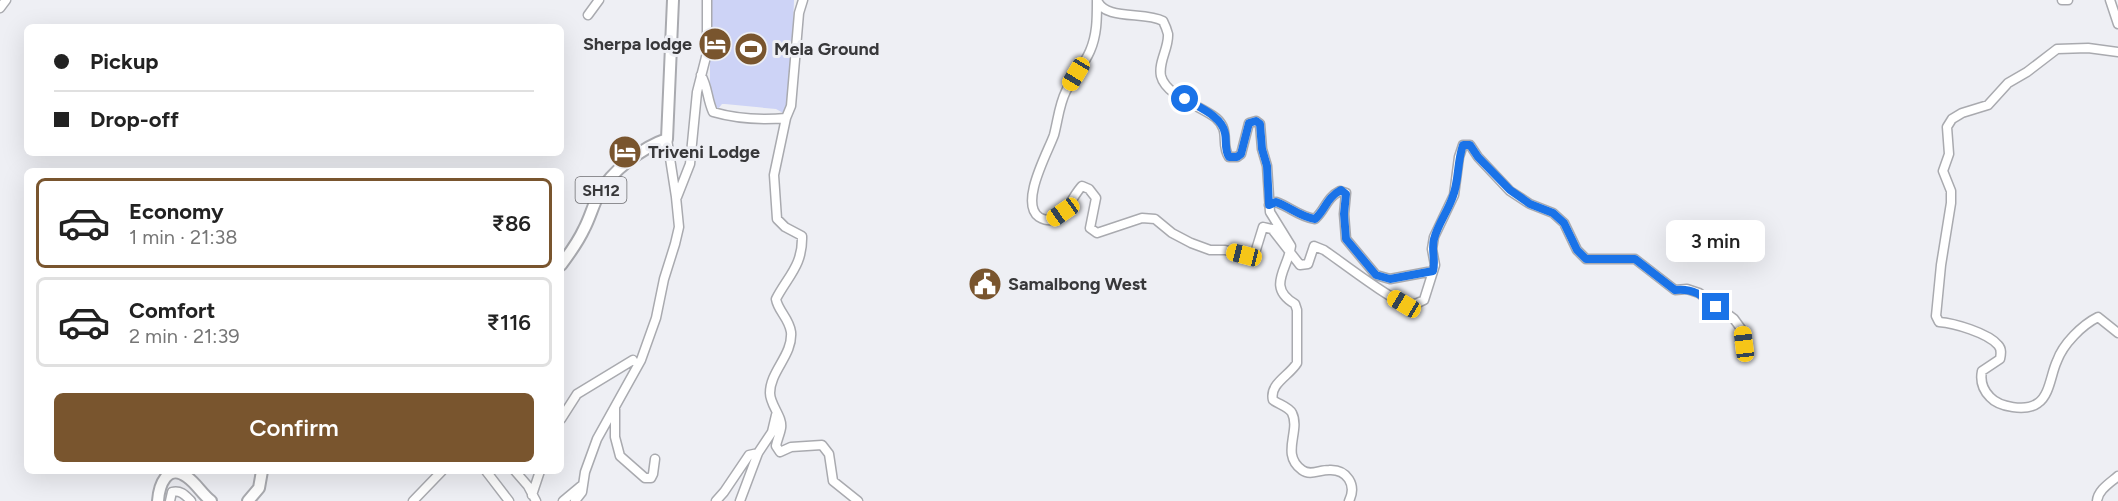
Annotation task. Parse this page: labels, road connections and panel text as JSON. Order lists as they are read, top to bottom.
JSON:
{
  "streets": {
    "main road": ["SH12"]
  },
  "places": {
    "hotel": ["Sherpa lodge", "Triveni Lodge"],
    "sports": ["Mela Ground"],
    "public building": ["Samalbong West"]
  },
  "page": {
    "banner": ["Pickup", "Drop-off"],
    "list": [
      {
        "name": "Economy",
        "note": "1 min · 21:38",
        "value": "₹86"
      },
      {
        "name": "Comfort",
        "note": "2 min · 21:39",
        "value": "₹116"
      }
    ],
    "bubble": "3 min",
    "buttons": "Confirm"
  }
}
